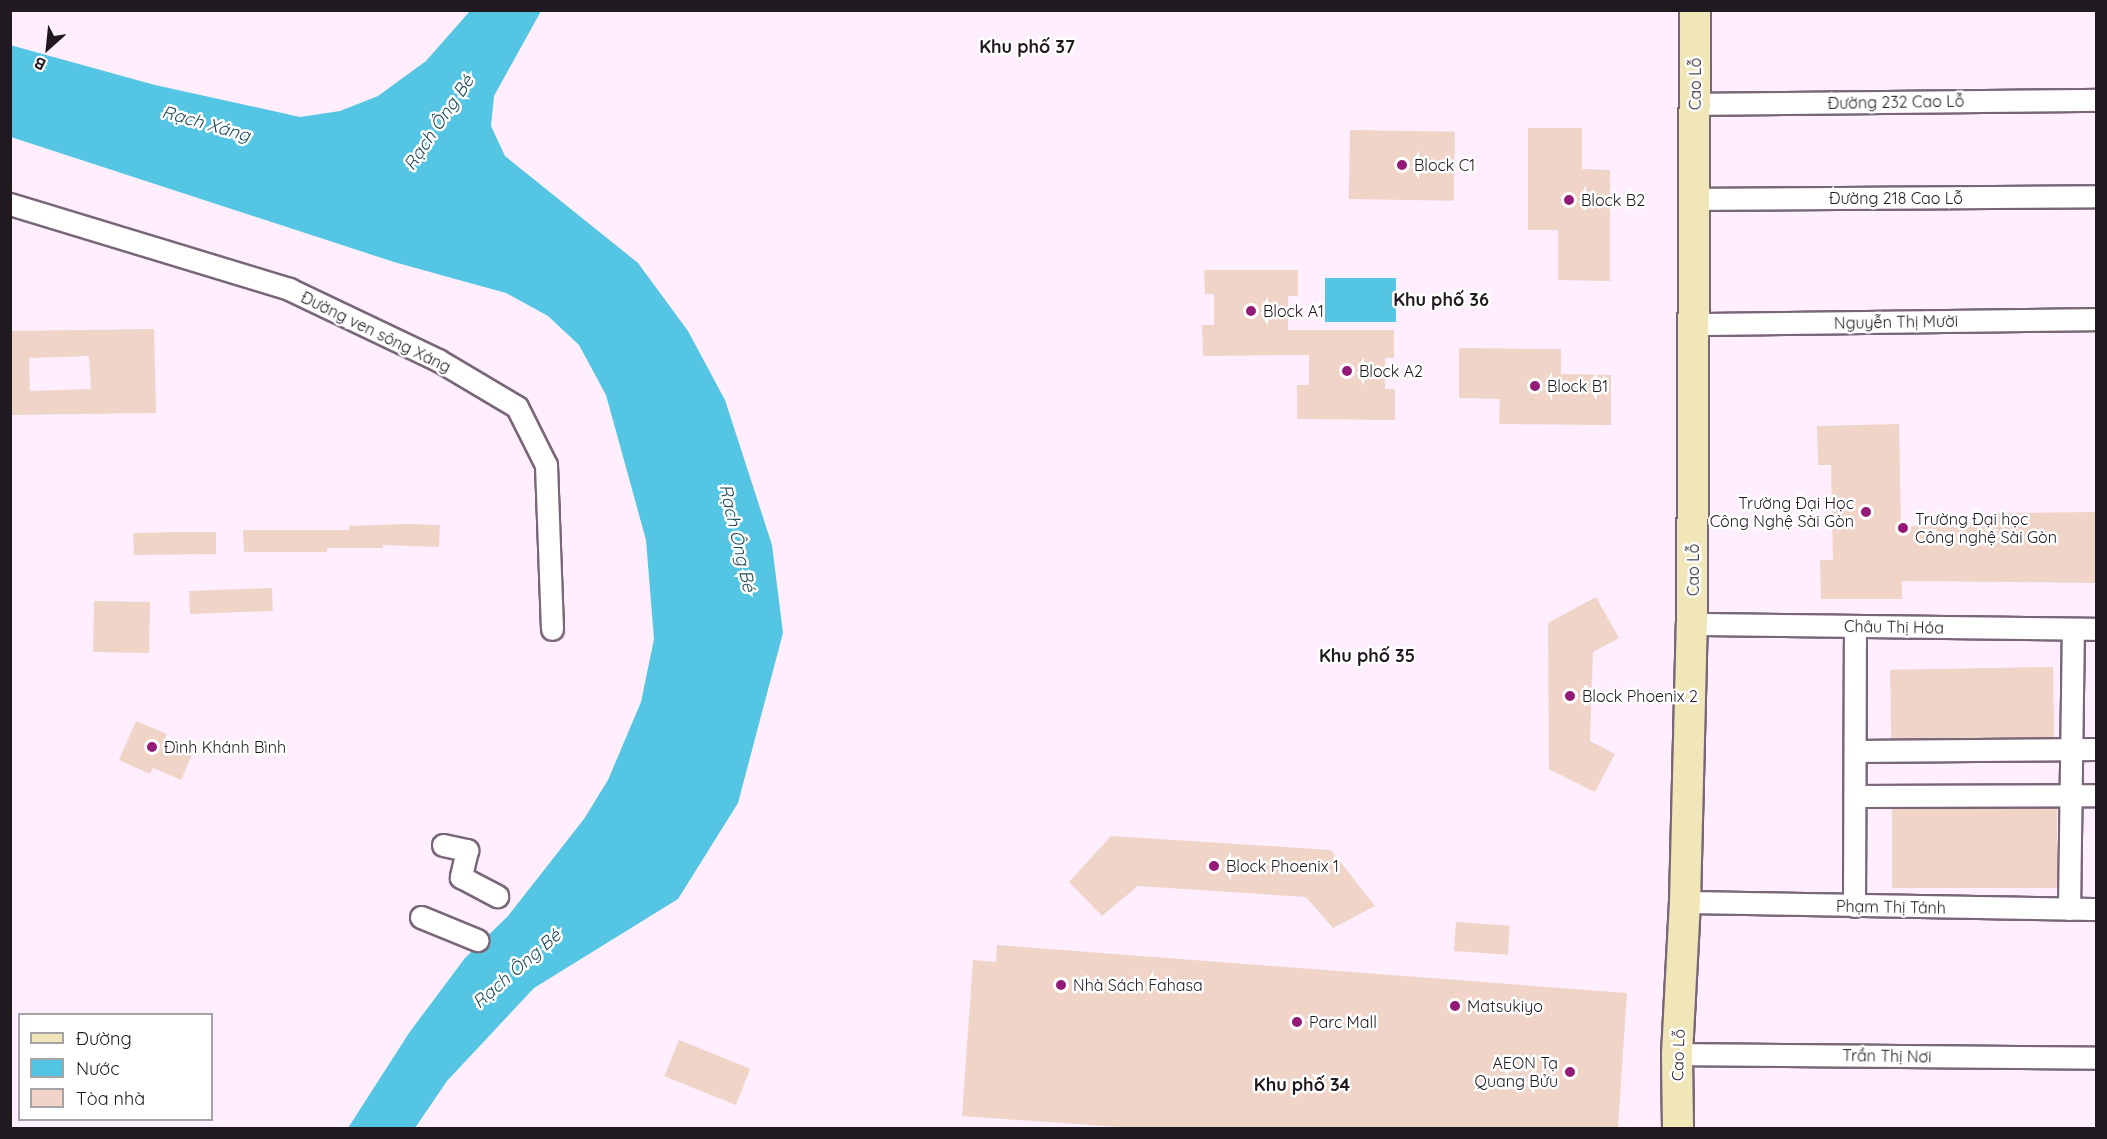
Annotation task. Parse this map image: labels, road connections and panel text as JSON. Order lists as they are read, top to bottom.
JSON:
{
  "streets": {
    "street": [
      "Cao Lỗ",
      "Đường 232 Cao Lỗ",
      "Đường 218 Cao Lỗ",
      "Nguyễn Thị Mười",
      "Đường ven sông Xáng",
      "Châu Thị Hóa",
      "Phạm Thị Tánh",
      "Trần Thị Nơi"
    ]
  },
  "crossings": [
    ["Cao Lỗ", "Đường 232 Cao Lỗ"],
    ["Cao Lỗ", "Đường 218 Cao Lỗ"],
    ["Cao Lỗ", "Nguyễn Thị Mười"],
    ["Cao Lỗ", "Châu Thị Hóa"],
    ["Cao Lỗ", "Phạm Thị Tánh"],
    ["Cao Lỗ", "Trần Thị Nơi"]
  ],
  "districts": [
    "Khu phố 37",
    "Khu phố 36",
    "Khu phố 35",
    "Khu phố 34"
  ],
  "water": ["Rạch Ông Bé", "Rạch Xáng"],
  "places": [
    "Block C1",
    "Block B2",
    "Block A1",
    "Block A2",
    "Block B1",
    "Trường Đại Học Công Nghệ Sài Gòn",
    "Trường Đại học Công nghệ Sài Gòn",
    "Block Phoenix 2",
    "Đình Khánh Bình",
    "Block Phoenix 1",
    "Nhà Sách Fahasa",
    "Matsukiyo",
    "Parc Mall",
    "AEON Tạ Quang Bửu"
  ],
  "legend": ["Đường", "Nước", "Tòa nhà"],
  "north": "bottom left"
}
